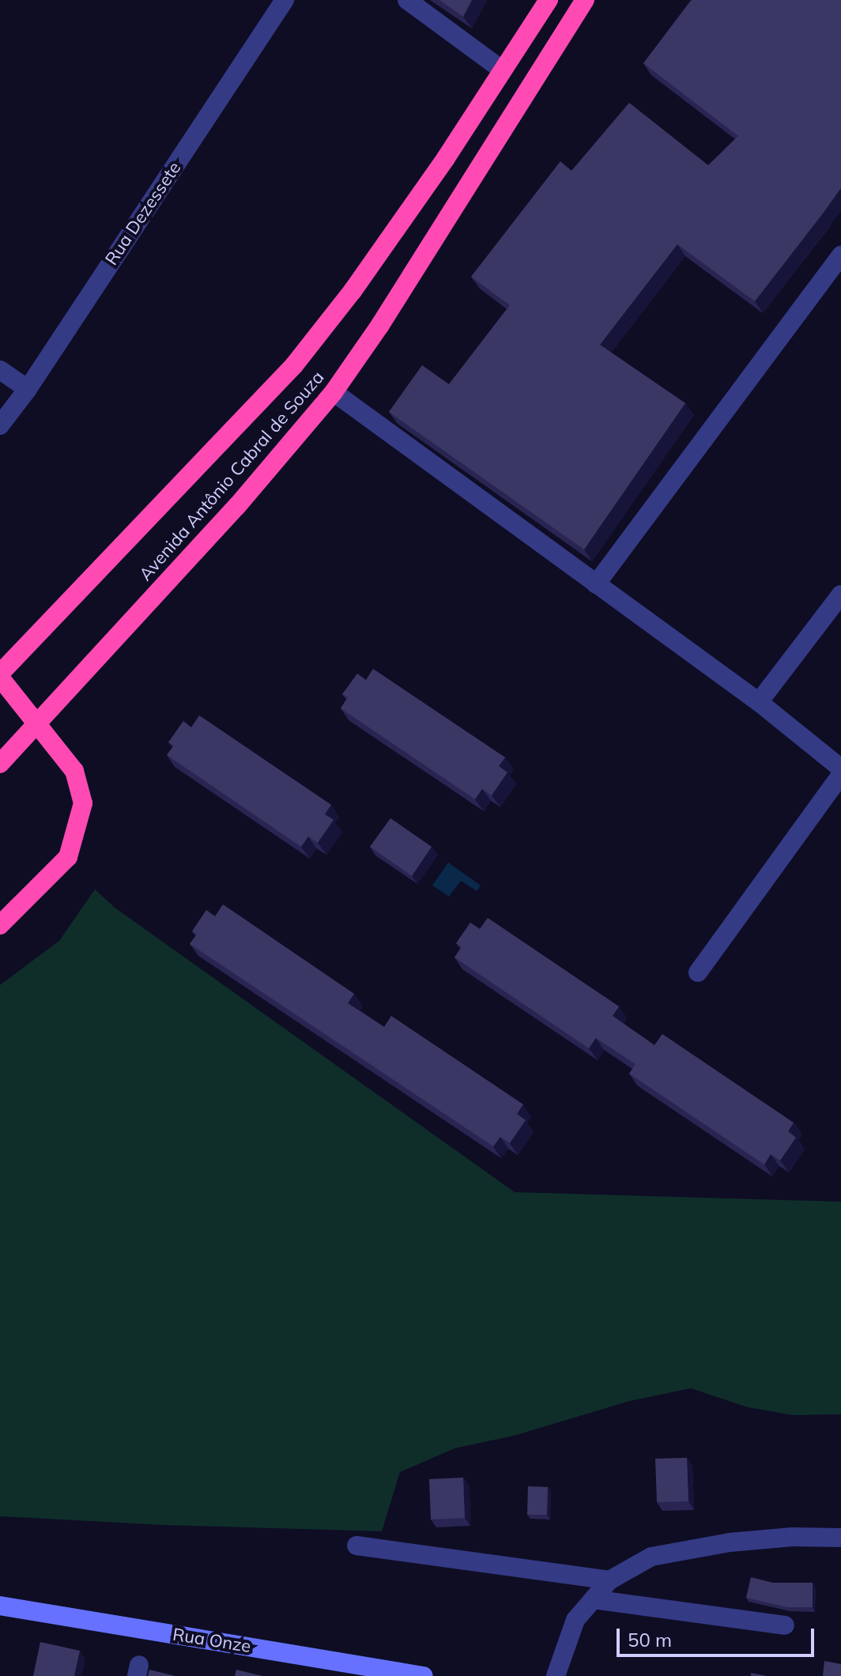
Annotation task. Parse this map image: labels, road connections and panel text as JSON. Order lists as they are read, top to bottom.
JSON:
{
  "streets": {
    "highway": ["Avenida Antônio Cabral de Souza"],
    "street": ["Rua Dezessete", "Rua Onze"]
  },
  "scale_bar": "50 m"
}
